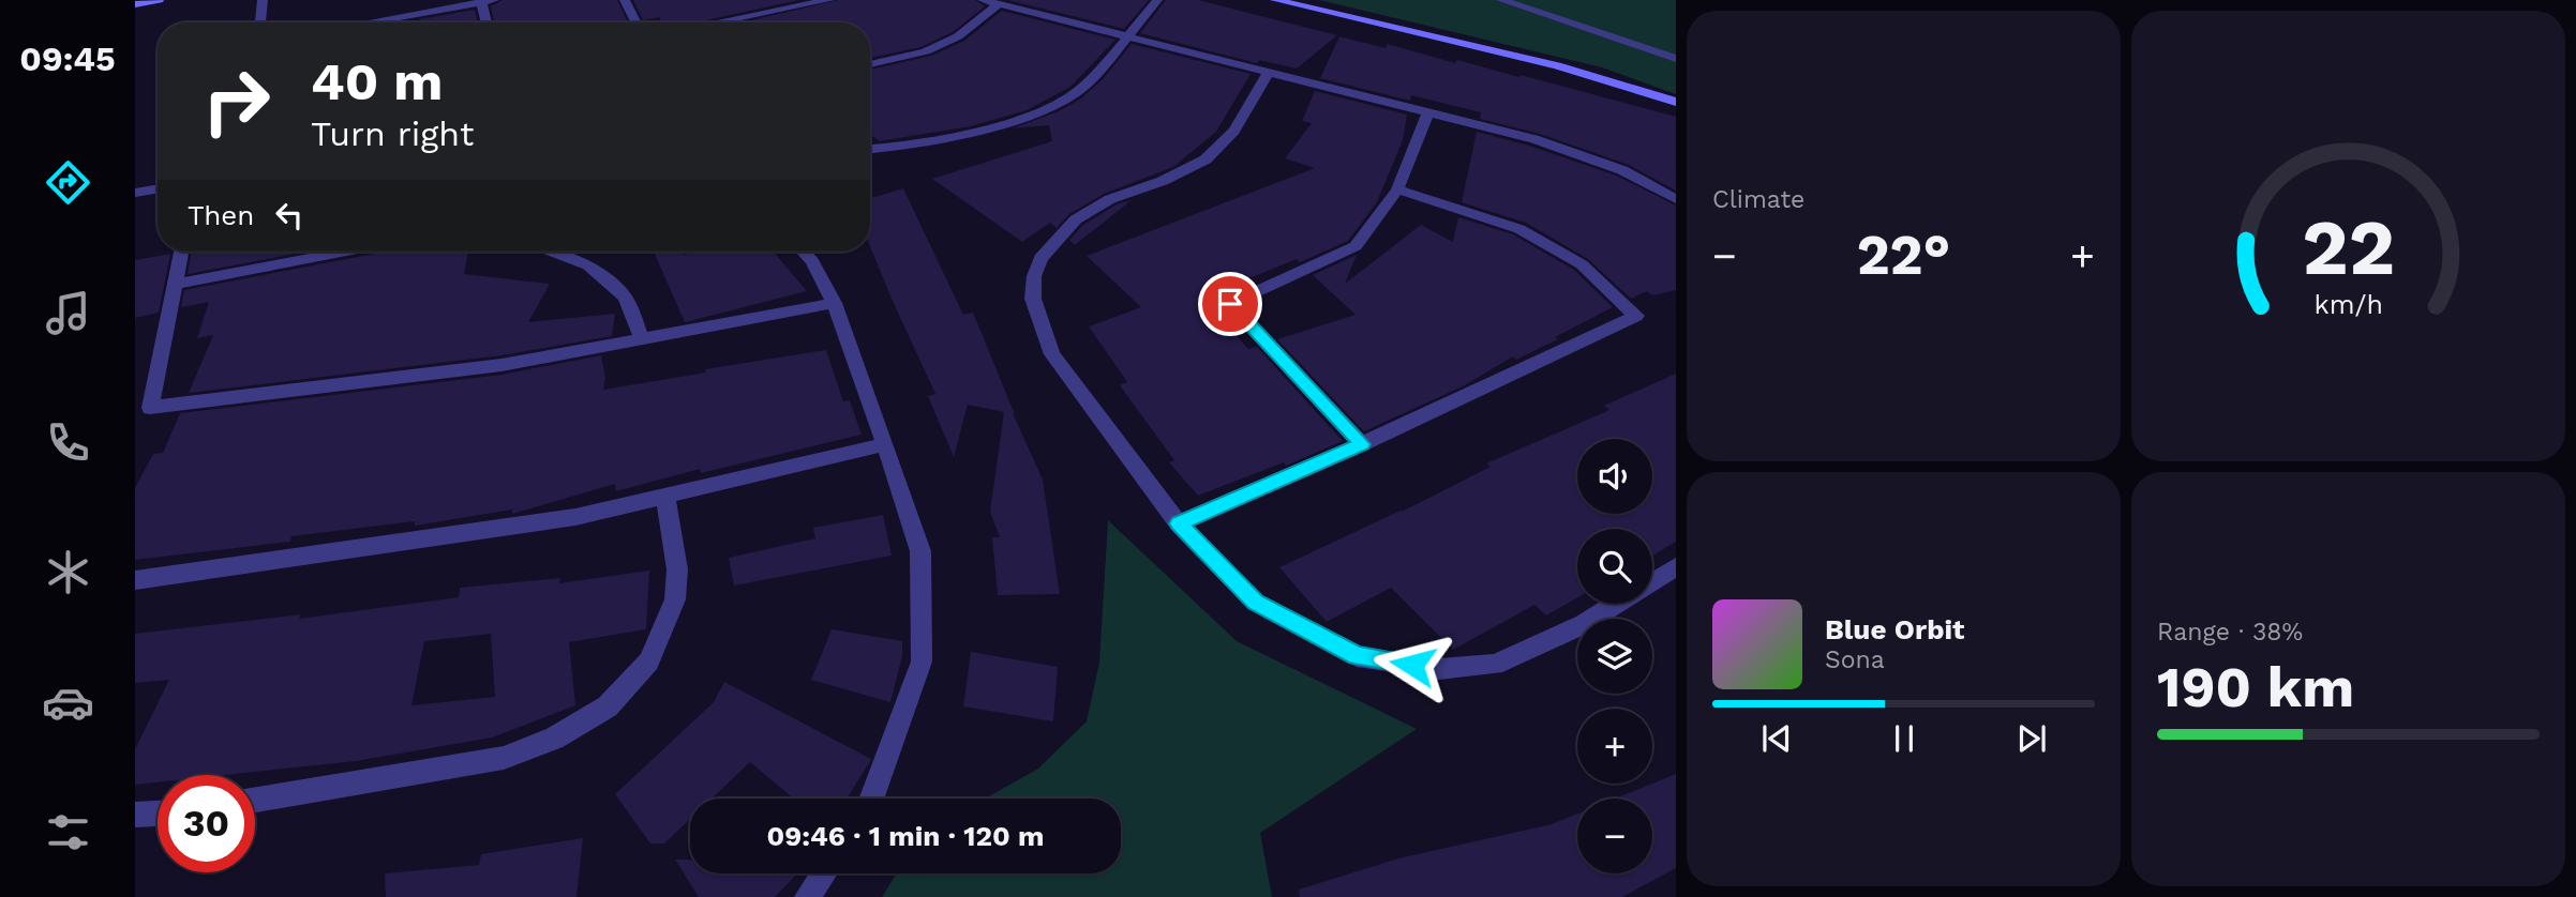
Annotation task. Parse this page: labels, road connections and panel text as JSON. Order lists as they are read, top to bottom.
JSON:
{
  "page": {
    "tabs": "09:45",
    "tile": [
      "Climate",
      ["Range · 38%", "190 km"]
    ],
    "turn": ["40 m", "Turn right"],
    "then": "Then",
    "heat": ["−", "22°", "+"],
    "map_buttons": ["+", "−"],
    "song": ["Blue Orbit", "Sona"],
    "limit": "30",
    "trip": "09:46 · 1 min · 120 m",
    "gauge": ["22", "km/h"]
  }
}
